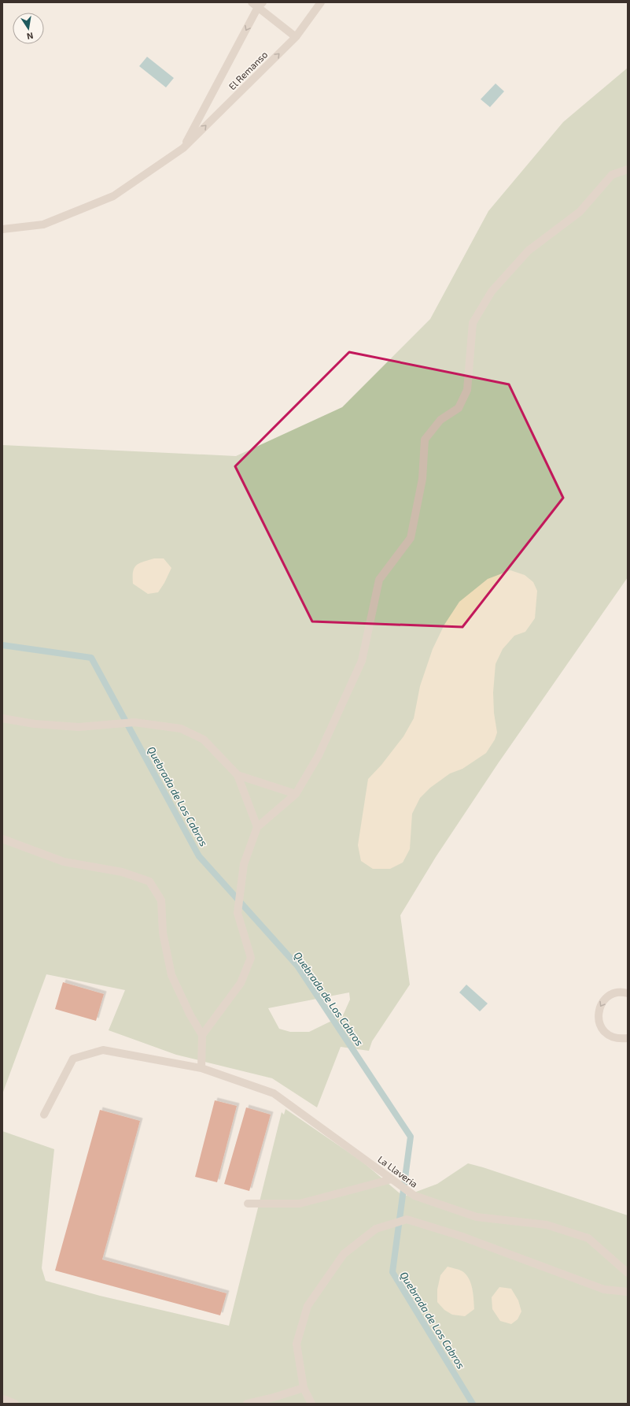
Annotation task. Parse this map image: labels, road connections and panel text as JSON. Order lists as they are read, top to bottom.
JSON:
{
  "streets": {
    "street": ["El Remanso", "La Llaveria"]
  },
  "water": ["Quebrada de Los Cabros"],
  "north": "bottom"
}
